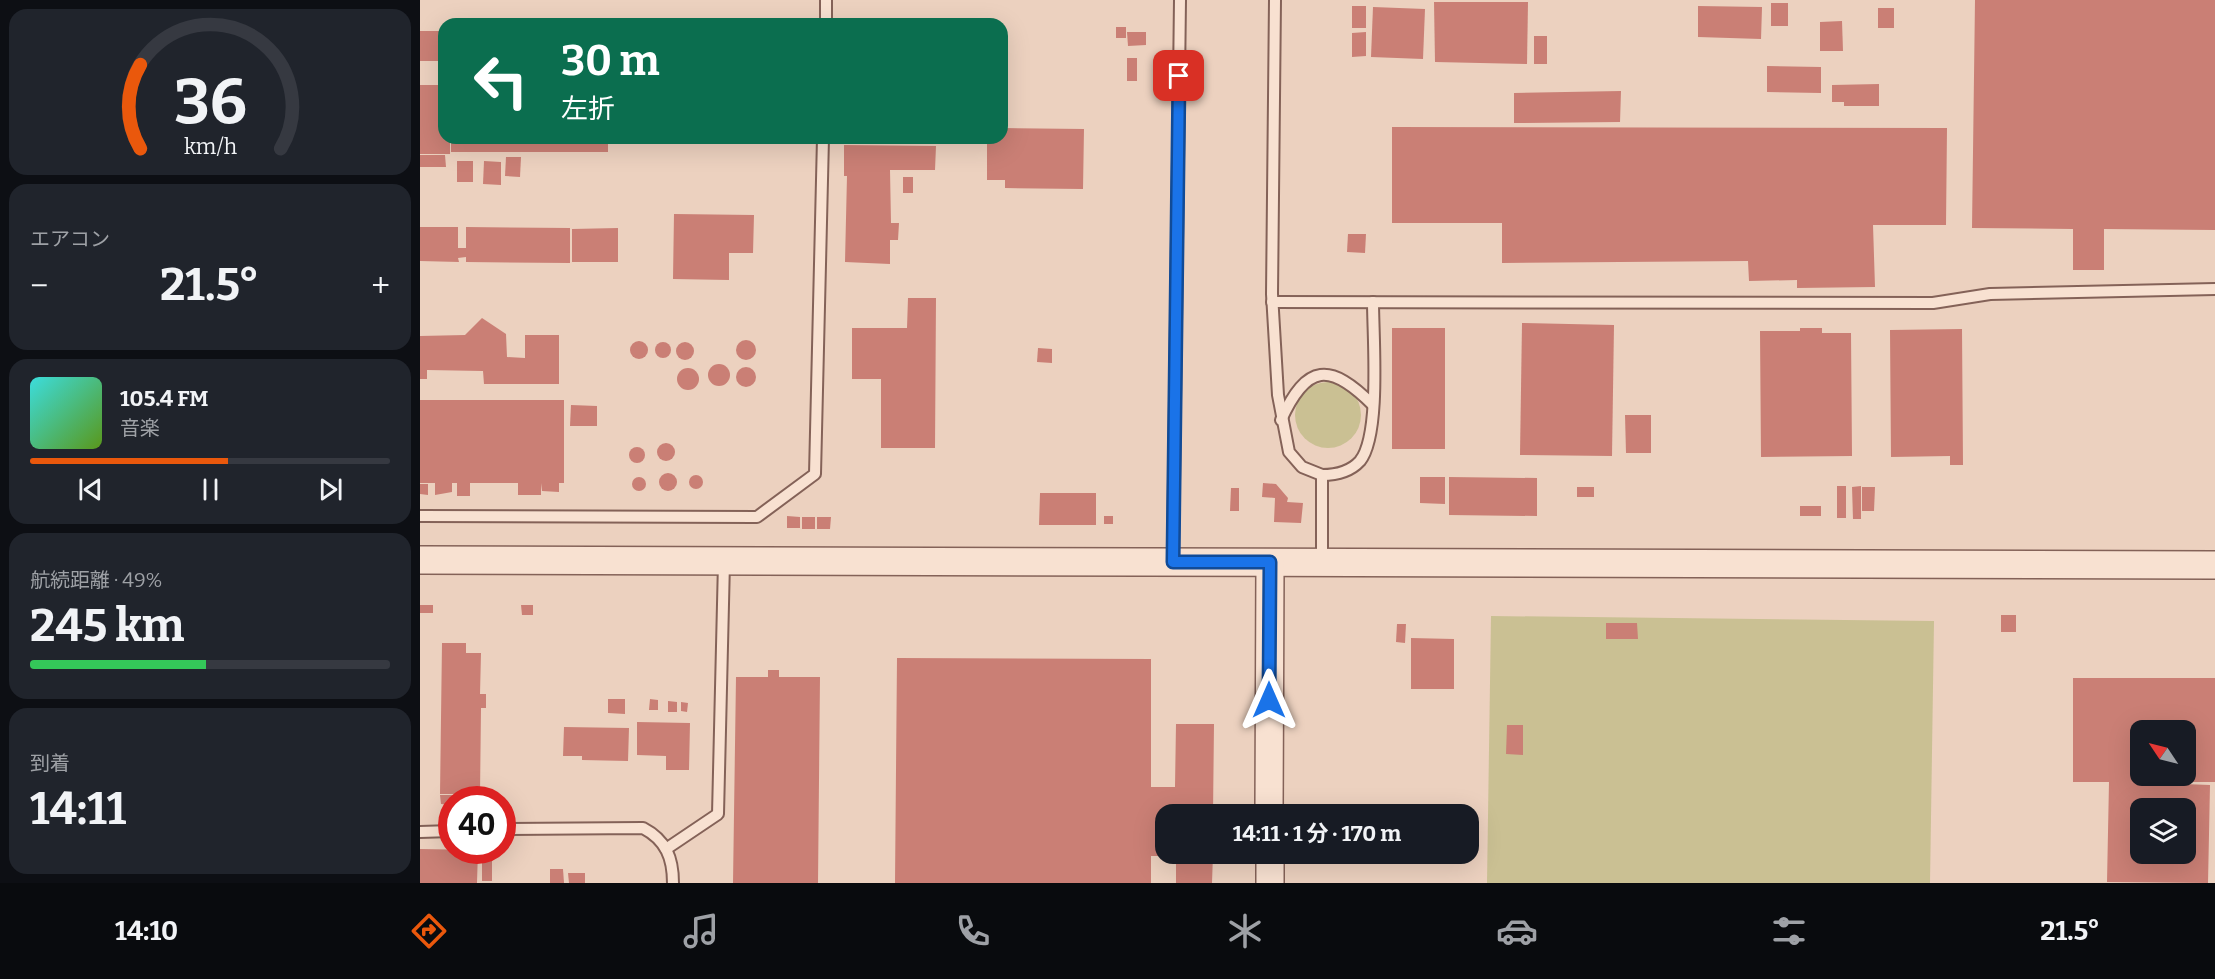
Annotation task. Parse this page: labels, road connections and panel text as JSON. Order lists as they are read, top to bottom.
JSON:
{
  "north": "top left",
  "page": {
    "turn": ["30 m", "左折"],
    "tile": [
      "エアコン",
      ["航続距離 · 49%", "245 km"],
      ["到着", "14:11"]
    ],
    "heat": ["−", "21.5°", "+"],
    "song": ["105.4 FM", "音楽"],
    "limit": "40",
    "trip": "14:11 · 1 分 · 170 m",
    "tabs": ["14:10", "21.5°"],
    "gauge": ["36", "km/h"]
  }
}
